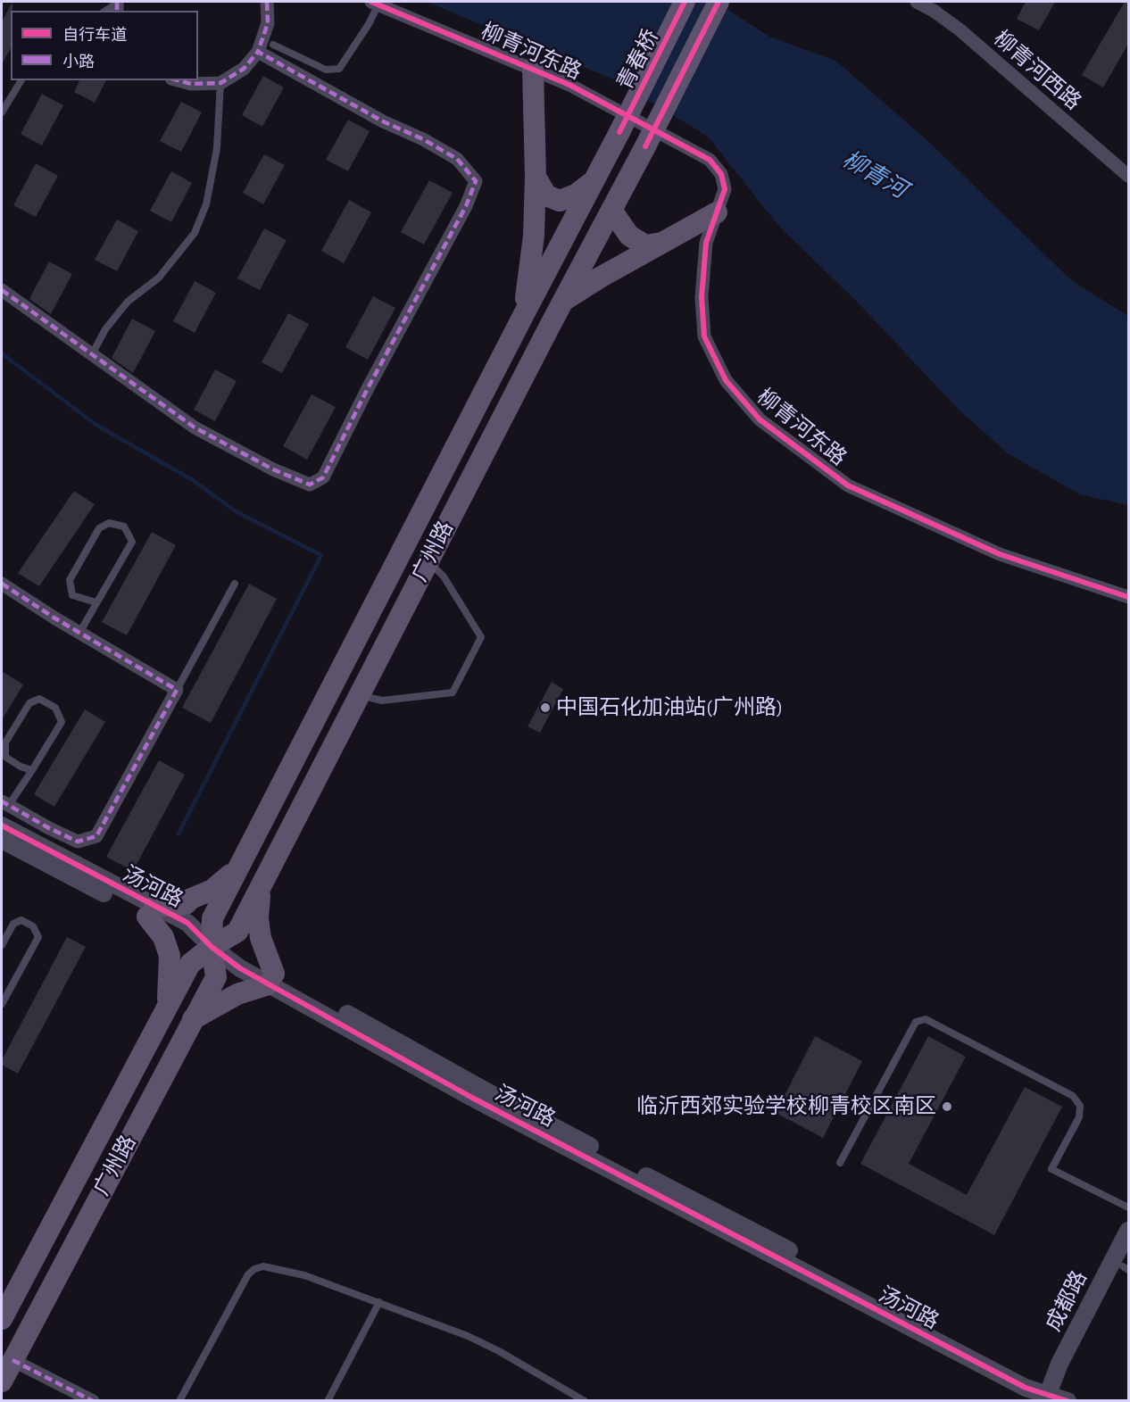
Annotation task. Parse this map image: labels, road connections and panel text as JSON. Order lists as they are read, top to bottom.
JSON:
{
  "streets": {
    "main road": ["青春桥", "广州路"],
    "street": [
      "柳青河东路",
      "柳青河西路",
      "汤河路",
      "成都路"
    ]
  },
  "crossings": [
    ["青春桥", "广州路"],
    ["广州路", "汤河路"],
    ["汤河路", "成都路"]
  ],
  "water": ["柳青河"],
  "places": ["中国石化加油站(广州路)", "临沂西郊实验学校柳青校区南区"],
  "legend": ["自行车道", "小路"]
}
